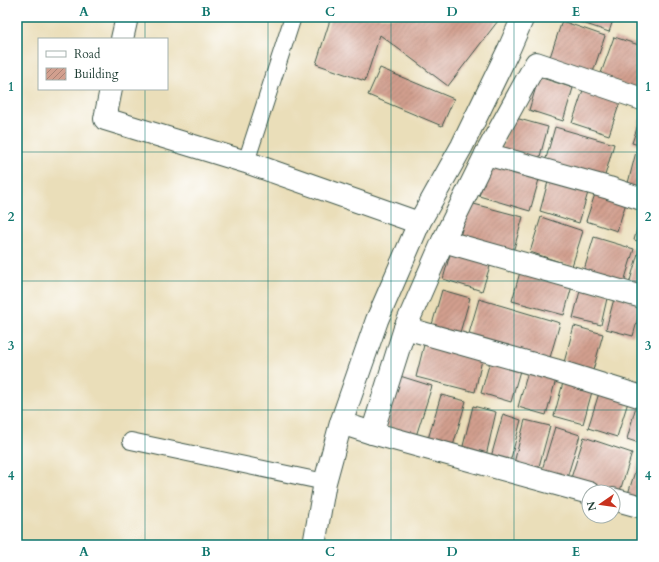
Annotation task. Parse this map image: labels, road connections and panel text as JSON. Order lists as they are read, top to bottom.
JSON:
{
  "legend": ["Road", "Building"],
  "north": "left",
  "grid": {
    "columns": [
      "A",
      "B",
      "C",
      "D",
      "E"
    ],
    "rows": [
      "1",
      "2",
      "3",
      "4"
    ]
  }
}
